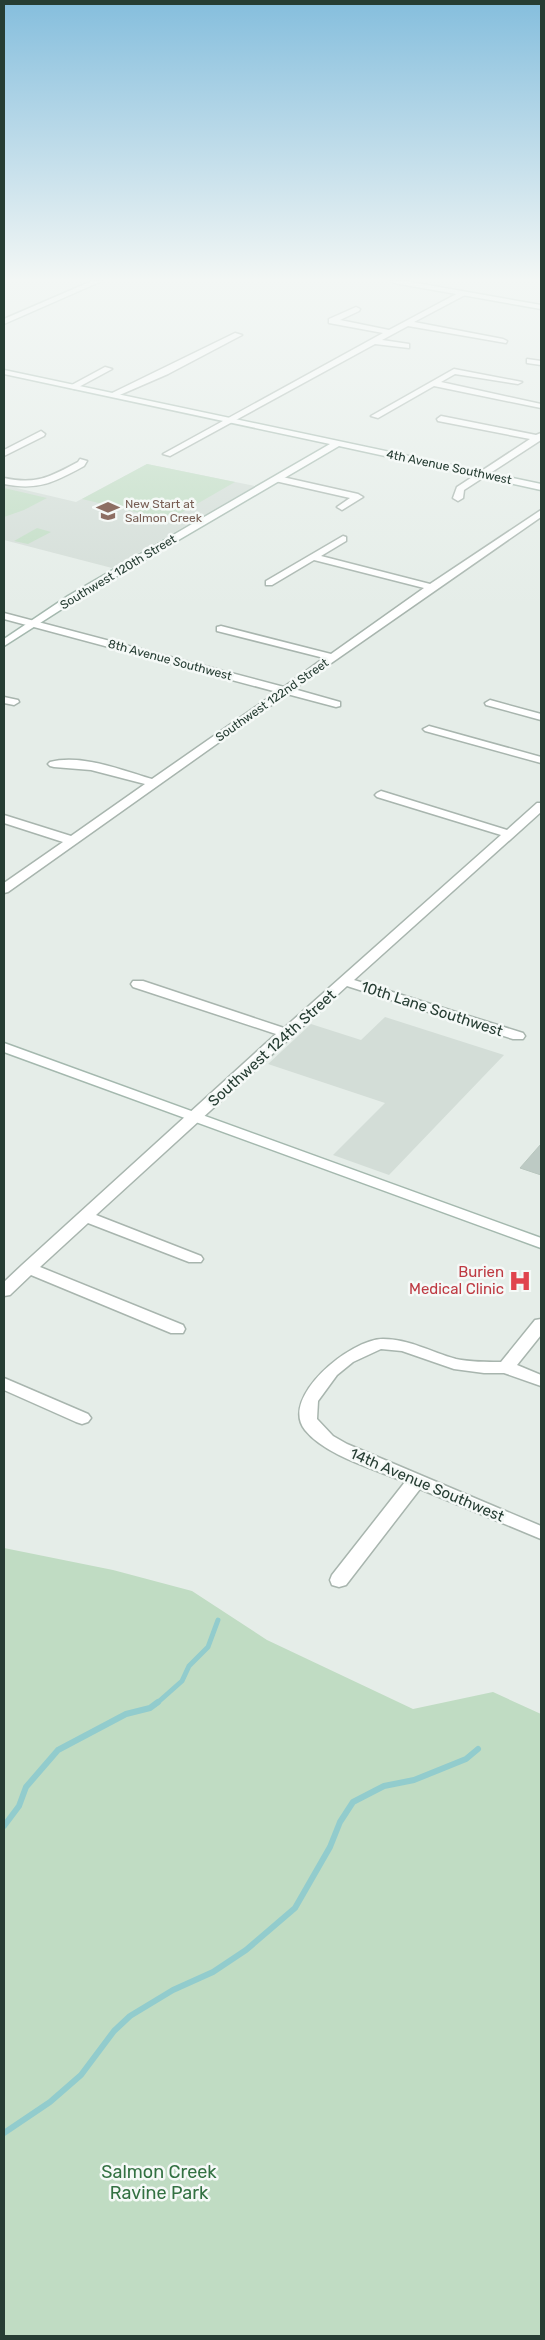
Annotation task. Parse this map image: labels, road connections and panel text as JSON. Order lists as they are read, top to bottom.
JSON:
{
  "streets": {
    "street": [
      "4th Avenue Southwest",
      "Southwest 120th Street",
      "8th Avenue Southwest",
      "Southwest 122nd Street",
      "10th Lane Southwest",
      "Southwest 124th Street",
      "14th Avenue Southwest"
    ]
  },
  "crossings": [
    ["4th Avenue Southwest", "Southwest 120th Street"],
    ["Southwest 120th Street", "8th Avenue Southwest"],
    ["8th Avenue Southwest", "Southwest 122nd Street"],
    ["10th Lane Southwest", "Southwest 124th Street"]
  ],
  "parks": ["Salmon Creek Ravine Park"],
  "places": {
    "school or university": ["New Start at Salmon Creek"],
    "hospital": ["Burien Medical Clinic"]
  }
}
